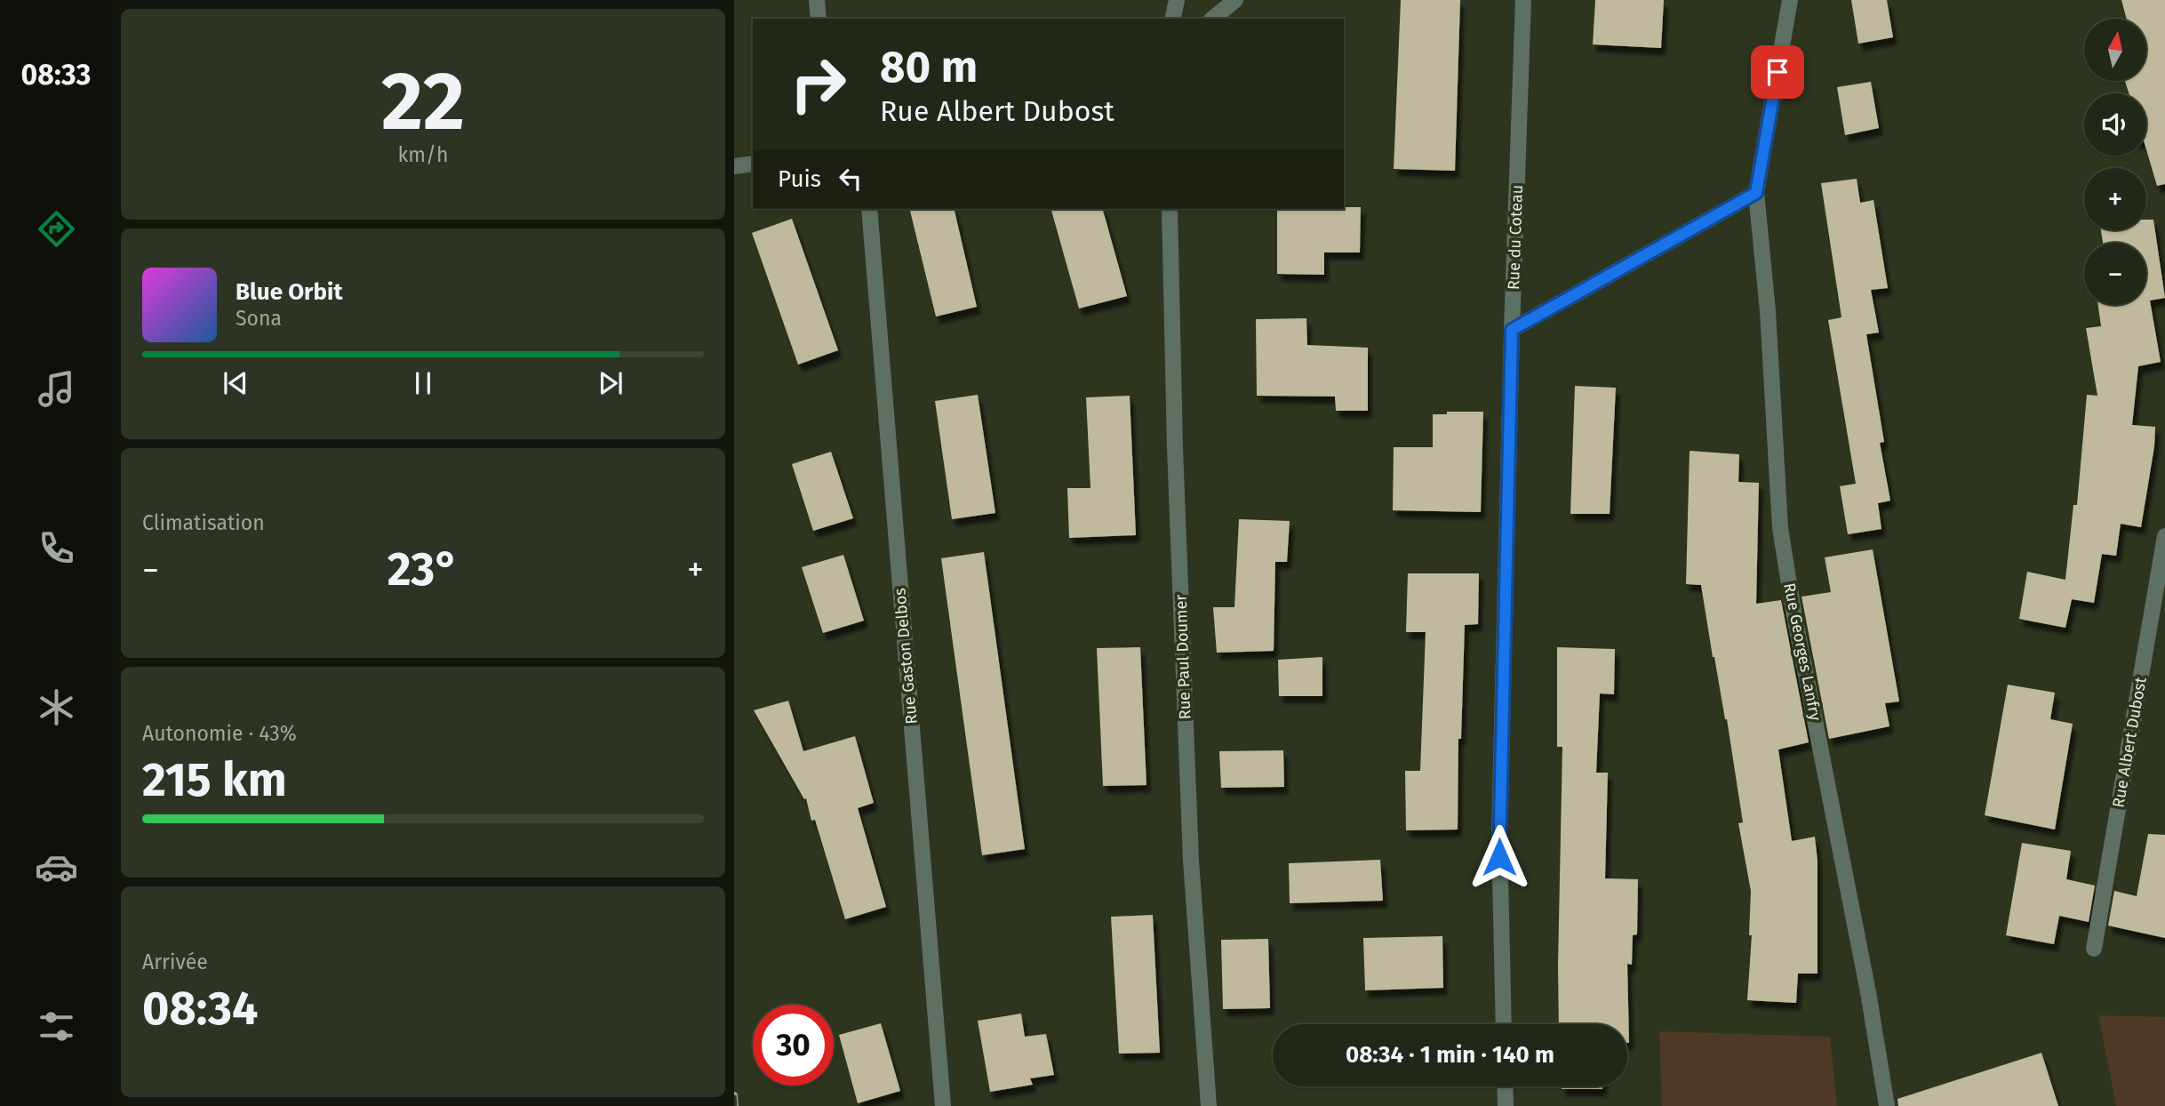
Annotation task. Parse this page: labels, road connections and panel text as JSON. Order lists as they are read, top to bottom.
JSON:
{
  "streets": {
    "street": [
      "Rue du Coteau",
      "Rue Georges Lanfry",
      "Rue Gaston Delbos",
      "Rue Paul Doumer",
      "Rue Albert Dubost"
    ]
  },
  "north": "top",
  "page": {
    "tabs": "08:33",
    "tile": [
      ["22", "km/h"],
      "Climatisation",
      ["Autonomie · 43%", "215 km"],
      ["Arrivée", "08:34"]
    ],
    "map_buttons": ["+", "−"],
    "turn": ["80 m", "Rue Albert Dubost"],
    "then": "Puis",
    "song": ["Blue Orbit", "Sona"],
    "heat": ["−", "23°", "+"],
    "limit": "30",
    "trip": "08:34 · 1 min · 140 m"
  }
}
